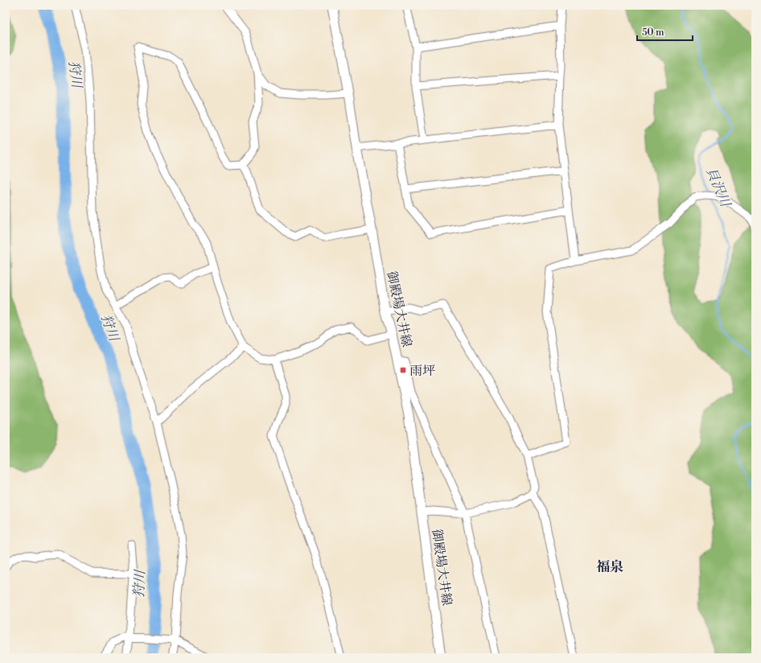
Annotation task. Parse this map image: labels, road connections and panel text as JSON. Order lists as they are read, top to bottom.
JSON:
{
  "streets": {
    "main road": ["御殿場大井線"]
  },
  "districts": ["福泉"],
  "water": ["狩川", "貝沢川"],
  "places": {
    "transit": ["雨坪"]
  },
  "scale_bar": "50 m"
}
